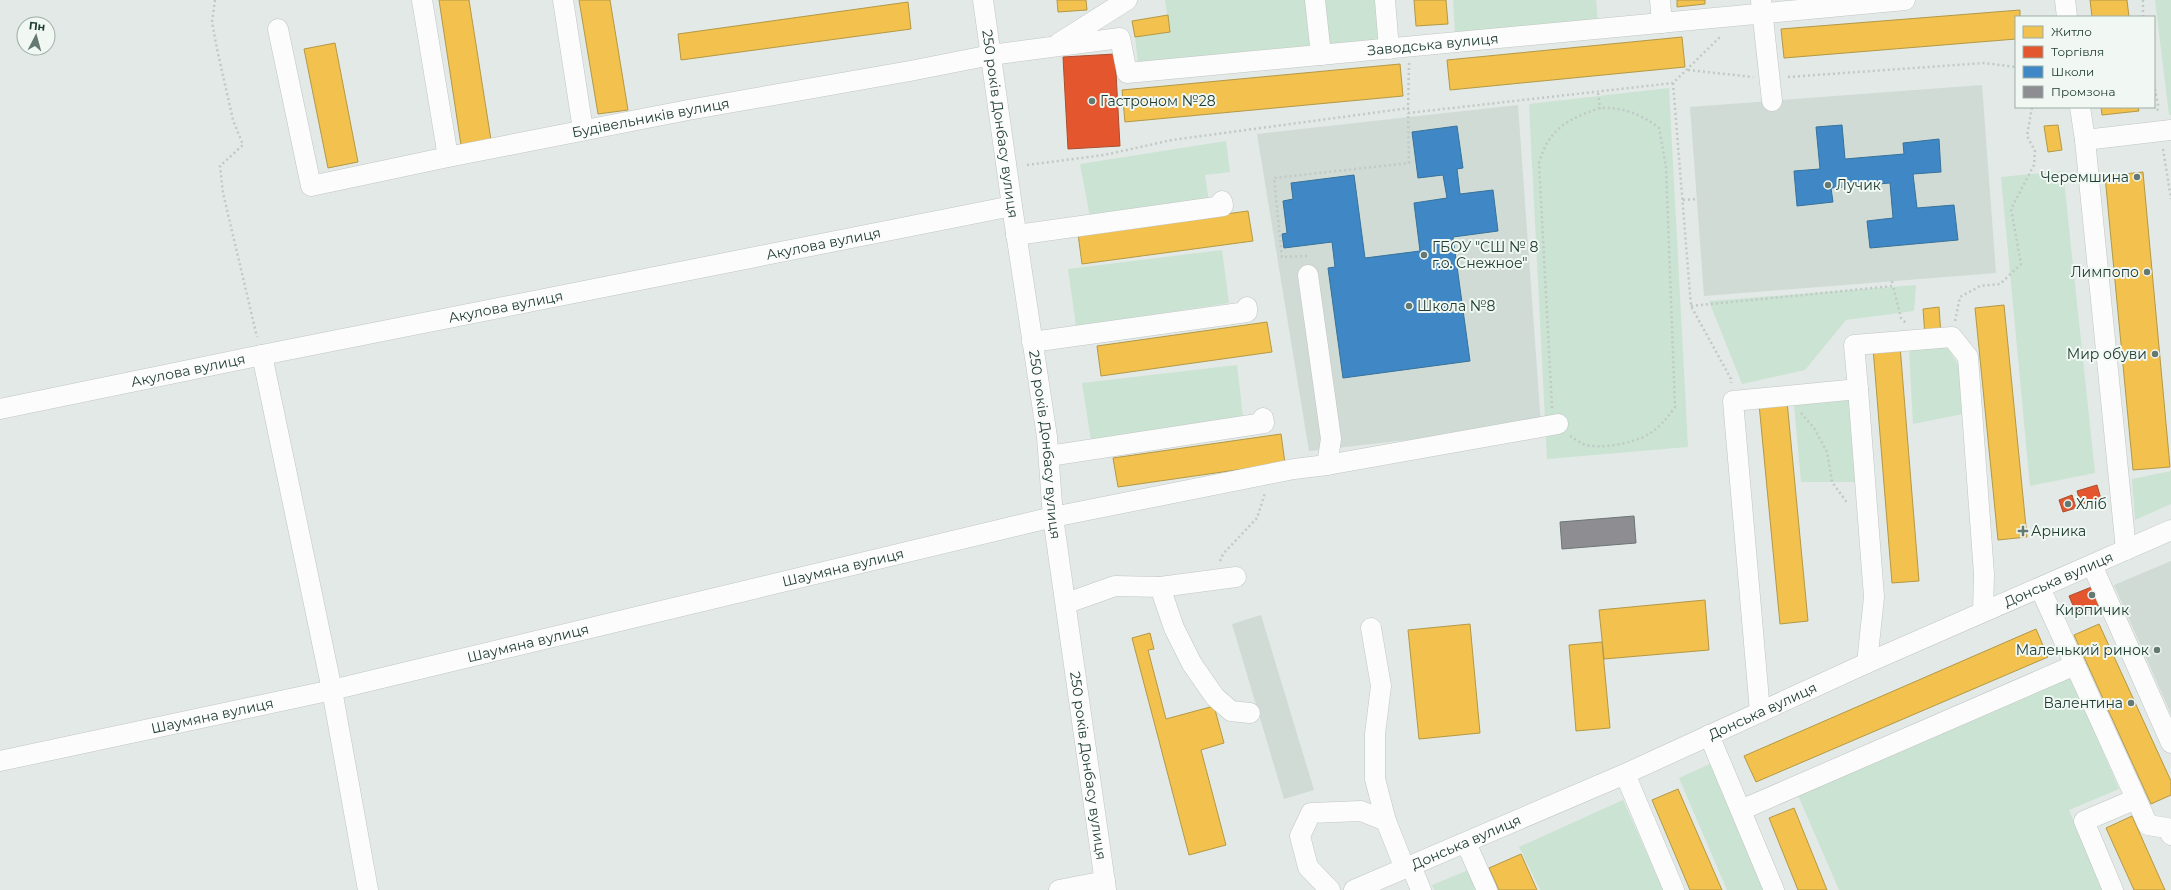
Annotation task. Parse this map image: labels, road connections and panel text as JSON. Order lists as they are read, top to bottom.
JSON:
{
  "streets": {
    "street": [
      "Заводська вулиця",
      "Будівельників вулиця",
      "250 років Донбасу вулиця",
      "Акулова вулиця",
      "Шаумяна вулиця",
      "Донська вулиця"
    ]
  },
  "crossings": [
    ["Заводська вулиця", "Будівельників вулиця"],
    ["Заводська вулиця", "250 років Донбасу вулиця"],
    ["Будівельників вулиця", "250 років Донбасу вулиця"],
    ["250 років Донбасу вулиця", "Акулова вулиця"],
    ["250 років Донбасу вулиця", "Шаумяна вулиця"]
  ],
  "places": {
    "other": [
      "Гастроном №28",
      "Черемшина",
      "Лучик",
      "ГБОУ \"СШ № 8 г.о. Снежное\"",
      "Лимпопо",
      "Школа №8",
      "Мир обуви",
      "Хліб",
      "Кирпичик",
      "Маленький ринок",
      "Валентина"
    ],
    "health": ["Арника"]
  },
  "legend": [
    "Житло",
    "Торгівля",
    "Школи",
    "Промзона"
  ],
  "north": "top"
}
